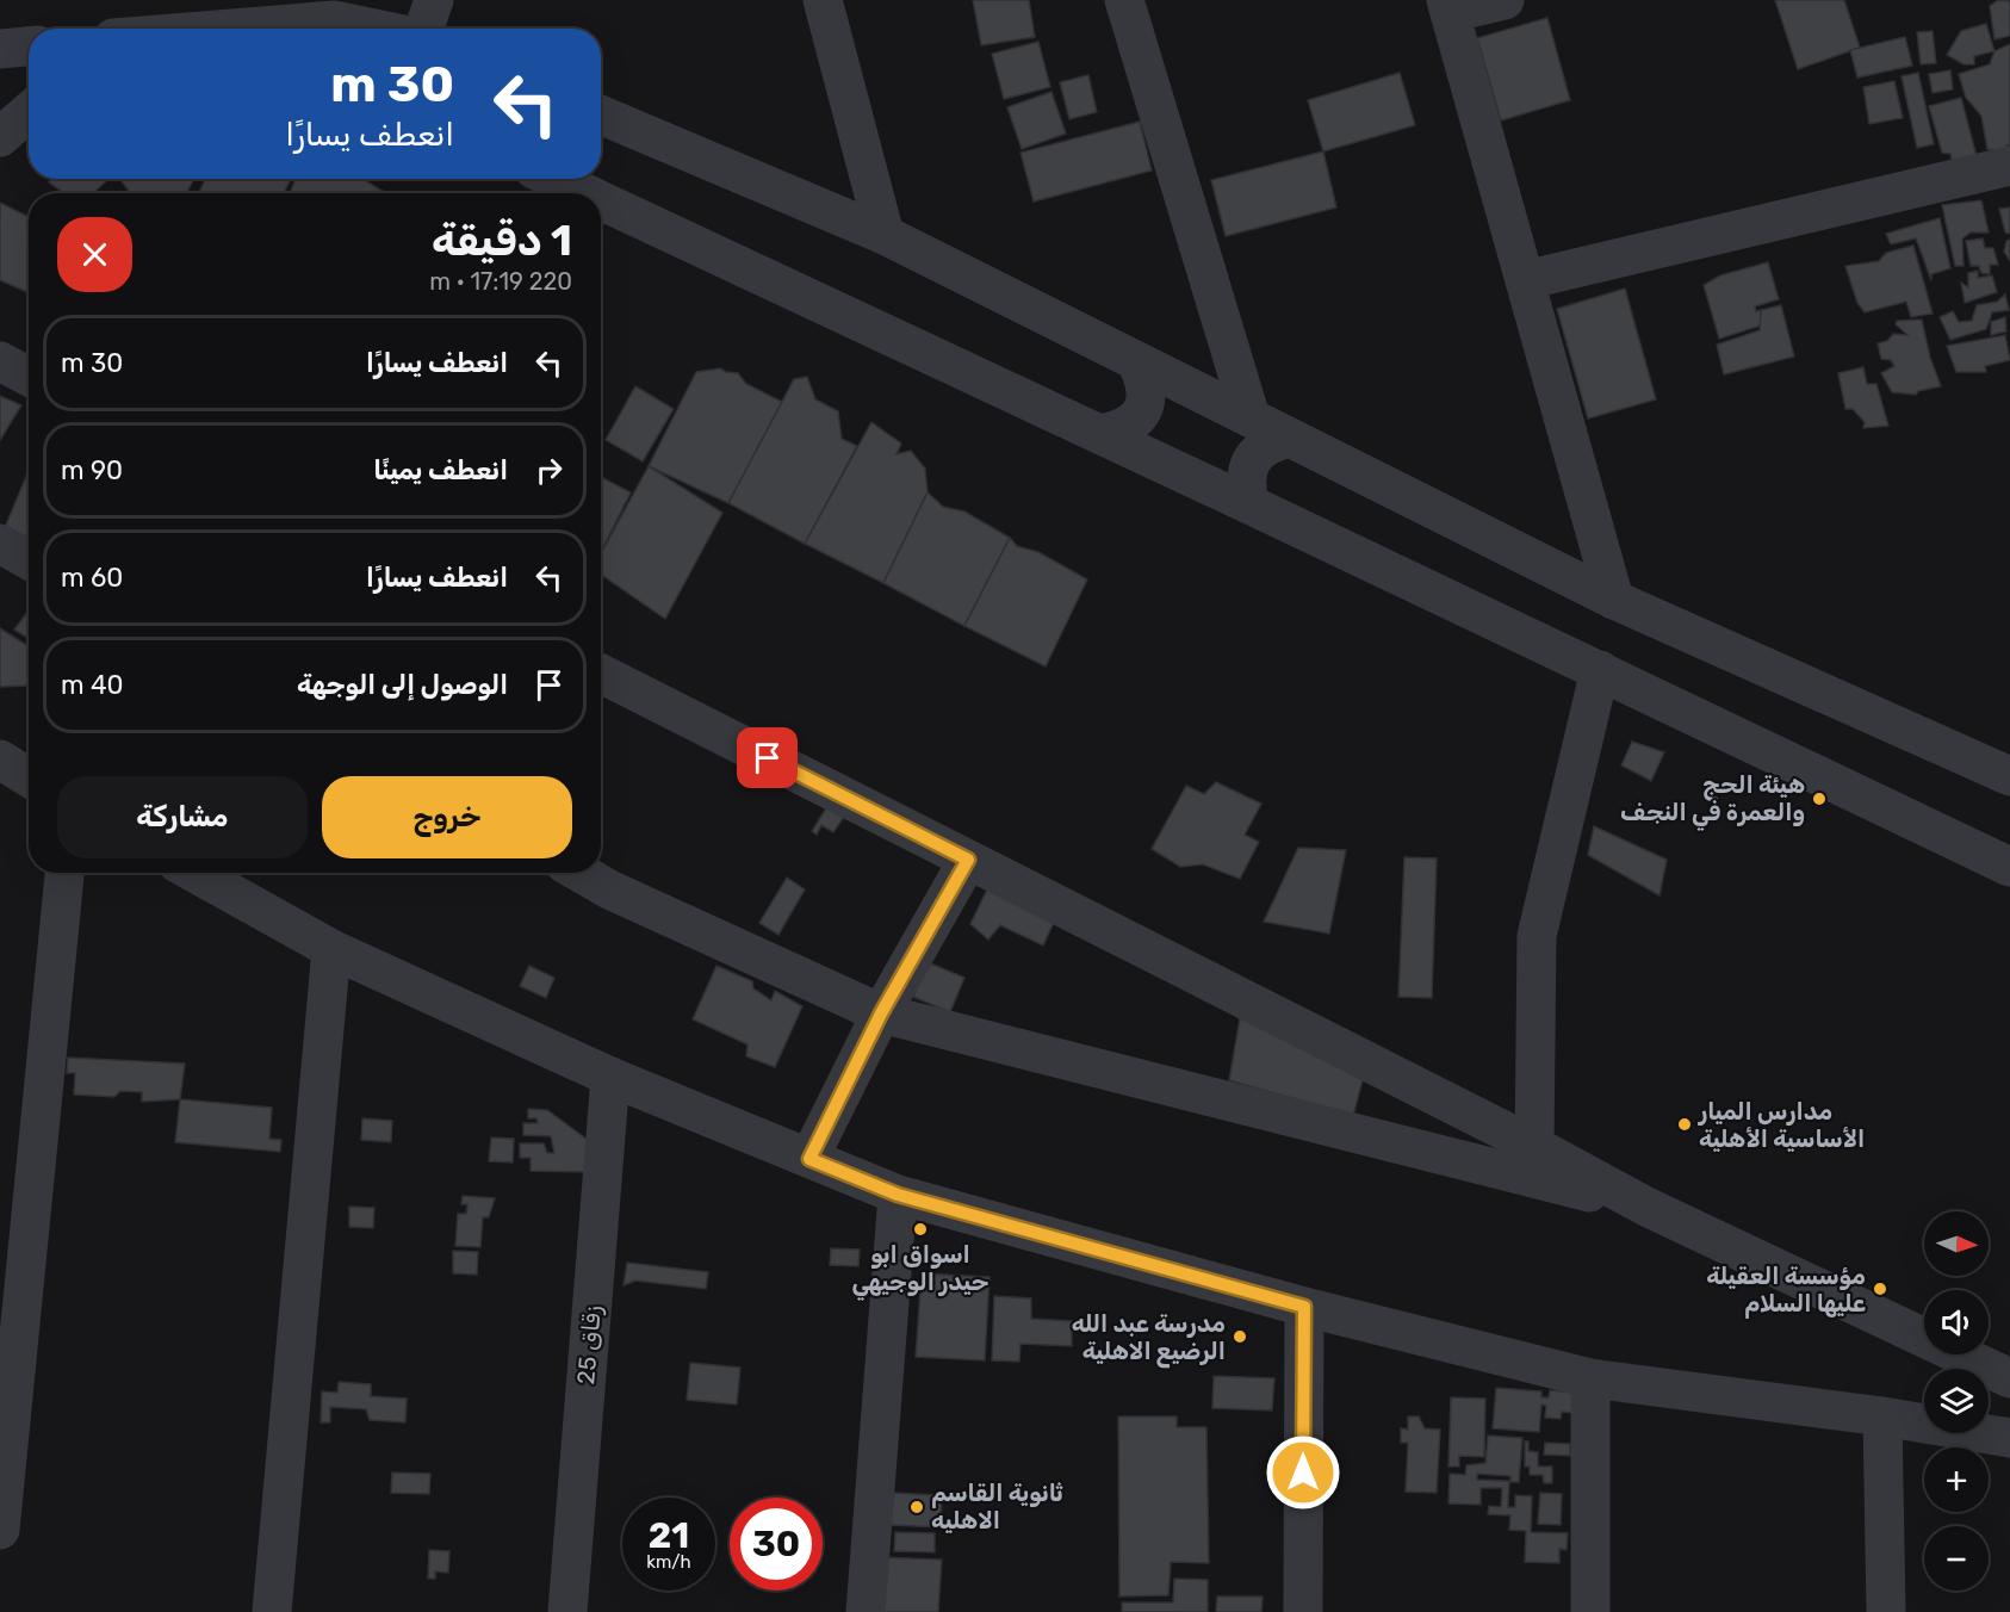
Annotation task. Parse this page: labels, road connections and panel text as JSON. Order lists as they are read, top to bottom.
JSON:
{
  "streets": {
    "street": ["زقاق 25"]
  },
  "places": [
    "هيئة الحج والعمرة في النجف",
    "مدارس الميار الأساسية الأهلية",
    "اسواق ابو حيدر الوجيهي",
    "مؤسسة العقيلة عليها السلام",
    "مدرسة عبد الله الرضيع الاهلية",
    "ثانوية القاسم الاهليه"
  ],
  "north": "right",
  "page": {
    "turn": ["30 m", "انعطف يسارًا"],
    "heading": ["1 دقيقة", "220 m · 17:19"],
    "list": [
      {
        "name": "انعطف يسارًا",
        "value": "30 m"
      },
      {
        "name": "انعطف يمينًا",
        "value": "90 m"
      },
      {
        "name": "انعطف يسارًا",
        "value": "60 m"
      },
      {
        "name": "الوصول إلى الوجهة",
        "value": "40 m"
      }
    ],
    "buttons": ["خروج", "مشاركة"],
    "map_buttons": ["+", "−"],
    "speed": "21 km/h",
    "limit": "30"
  }
}
